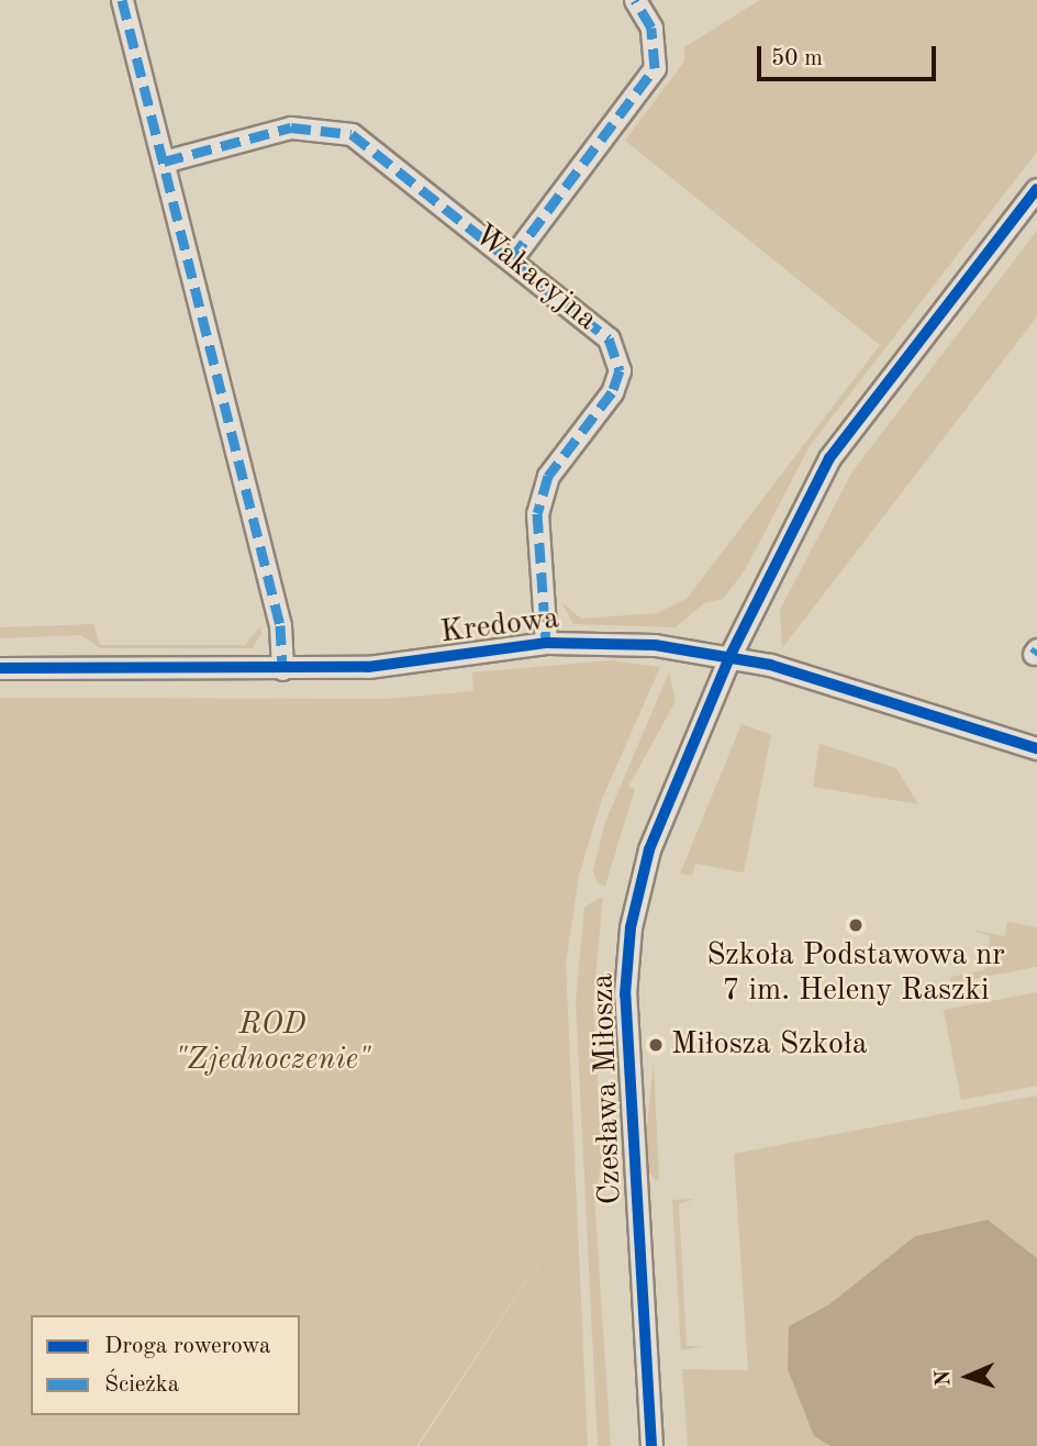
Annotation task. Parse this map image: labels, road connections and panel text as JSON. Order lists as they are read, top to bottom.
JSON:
{
  "streets": {
    "street": ["Wakacyjna", "Kredowa", "Czesława Miłosza"]
  },
  "crossings": [
    ["Wakacyjna", "Kredowa"],
    ["Kredowa", "Czesława Miłosza"]
  ],
  "parks": ["ROD \"Zjednoczenie\""],
  "places": ["Szkoła Podstawowa nr 7 im. Heleny Raszki", "Miłosza Szkoła"],
  "legend": ["Droga rowerowa", "Ścieżka"],
  "scale_bar": "50 m",
  "north": "left"
}
